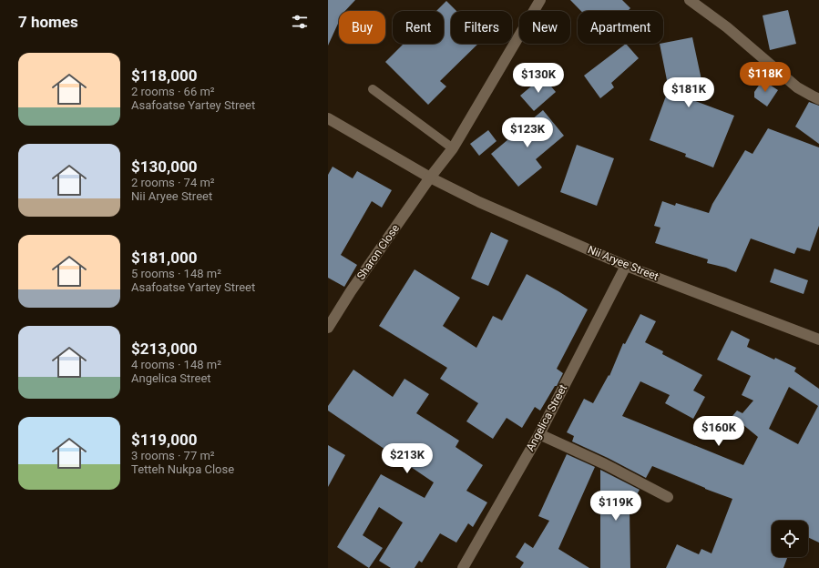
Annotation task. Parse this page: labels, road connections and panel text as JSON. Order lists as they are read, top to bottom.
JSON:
{
  "streets": {
    "street": ["Sharon Close", "Nii Aryee Street", "Angelica Street"]
  },
  "crossings": [
    ["Sharon Close", "Nii Aryee Street"],
    ["Nii Aryee Street", "Angelica Street"]
  ],
  "page": {
    "heading": "7 homes",
    "chip": [
      "Buy",
      "Rent",
      "Filters",
      "New",
      "Apartment"
    ],
    "list": [
      {
        "name": "$118,000",
        "note": "2 rooms · 66 m² · Asafoatse Yartey Street"
      },
      {
        "name": "$130,000",
        "note": "2 rooms · 74 m² · Nii Aryee Street"
      },
      {
        "name": "$181,000",
        "note": "5 rooms · 148 m² · Asafoatse Yartey Street"
      },
      {
        "name": "$213,000",
        "note": "4 rooms · 148 m² · Angelica Street"
      },
      {
        "name": "$119,000",
        "note": "3 rooms · 77 m² · Tetteh Nukpa Close"
      }
    ],
    "price": [
      "$118K",
      "$130K",
      "$181K",
      "$123K",
      "$160K",
      "$213K",
      "$119K"
    ]
  }
}
